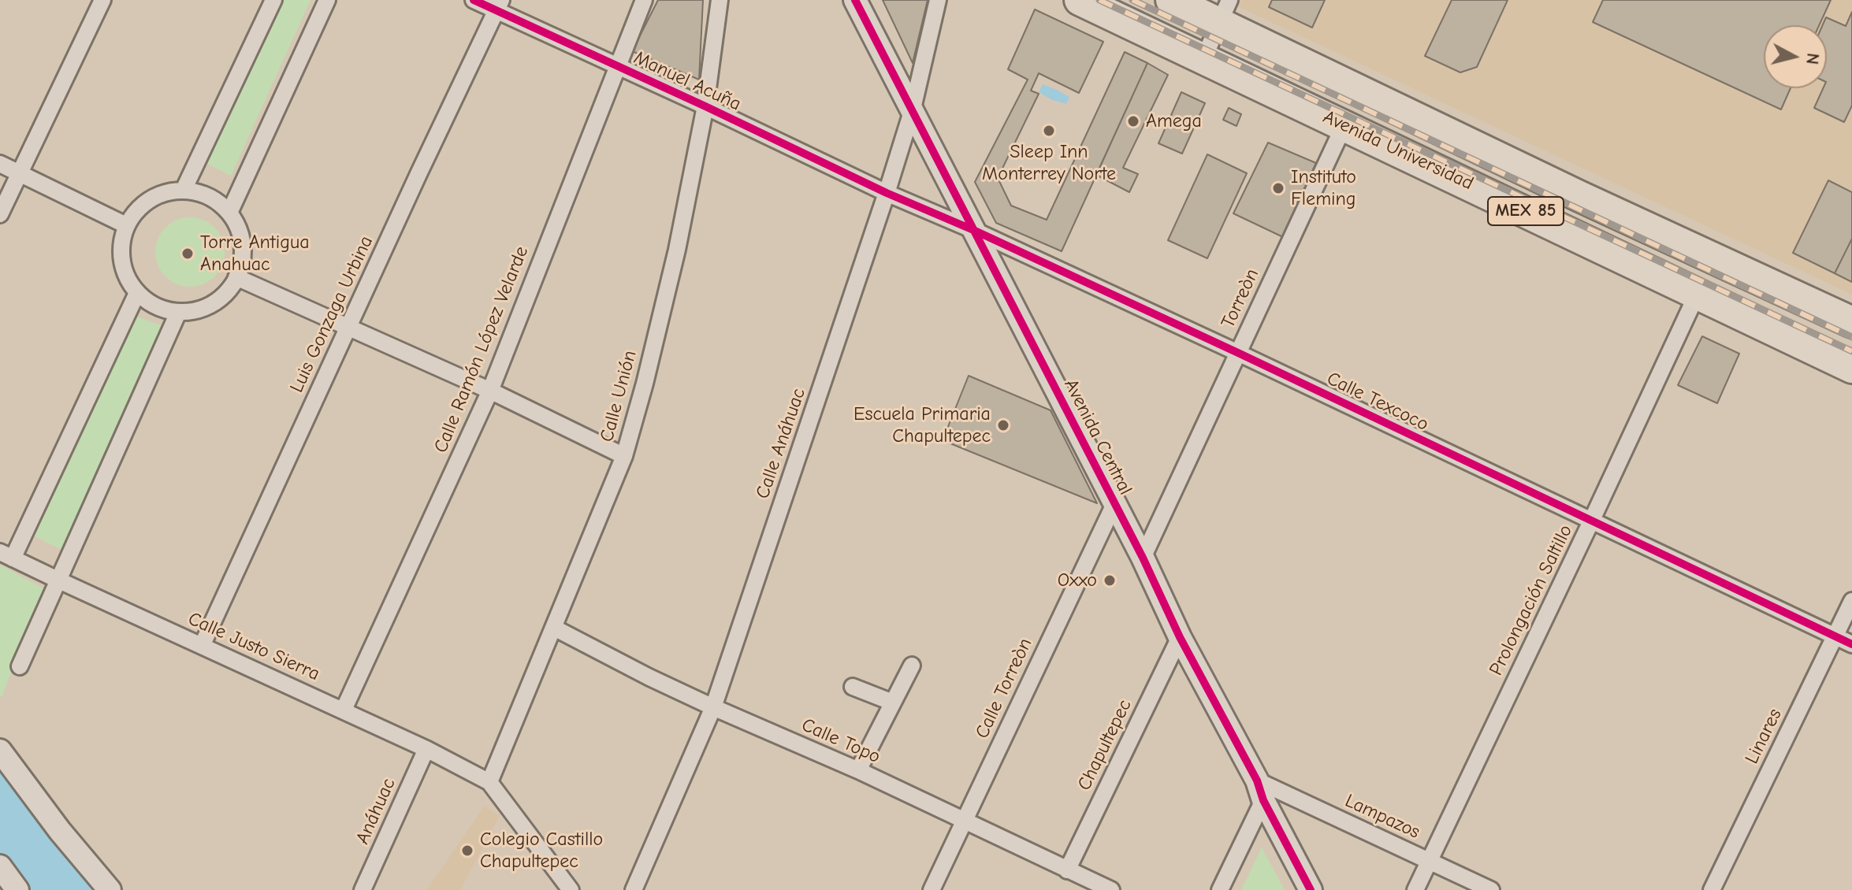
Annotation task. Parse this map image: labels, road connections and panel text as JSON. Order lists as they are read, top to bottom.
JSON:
{
  "streets": {
    "highway": ["Avenida Universidad", "MEX 85"],
    "street": [
      "Manuel Acuña",
      "Torreòn",
      "Luis Gonzaga Urbina",
      "Calle Ramón López Velarde",
      "Calle Unión",
      "Calle Texcoco",
      "Avenida Central",
      "Calle Anáhuac",
      "Prolongación Saltillo",
      "Calle Justo Sierra",
      "Calle Torreòn",
      "Linares",
      "Calle Topo",
      "Chapultepec",
      "Anáhuac",
      "Lampazos"
    ]
  },
  "crossings": [
    ["Manuel Acuña", "Luis Gonzaga Urbina"],
    ["Manuel Acuña", "Calle Ramón López Velarde"],
    ["Manuel Acuña", "Calle Unión"],
    ["Manuel Acuña", "Calle Texcoco"],
    ["Manuel Acuña", "Calle Anáhuac"],
    ["Avenida Universidad", "Torreòn"],
    ["Avenida Universidad", "Prolongación Saltillo"],
    ["Torreòn", "Calle Texcoco"],
    ["Torreòn", "Avenida Central"],
    ["Luis Gonzaga Urbina", "Calle Justo Sierra"],
    ["Calle Ramón López Velarde", "Calle Justo Sierra"],
    ["Calle Unión", "Calle Justo Sierra"],
    ["Calle Unión", "Calle Topo"],
    ["Calle Texcoco", "Avenida Central"],
    ["Calle Texcoco", "Calle Anáhuac"],
    ["Calle Texcoco", "Prolongación Saltillo"],
    ["Calle Texcoco", "Linares"],
    ["Avenida Central", "Calle Anáhuac"],
    ["Avenida Central", "Calle Torreòn"],
    ["Avenida Central", "Chapultepec"],
    ["Avenida Central", "Lampazos"],
    ["Calle Anáhuac", "Calle Topo"],
    ["Prolongación Saltillo", "Lampazos"],
    ["Calle Justo Sierra", "Anáhuac"],
    ["Calle Torreòn", "Calle Topo"],
    ["Calle Topo", "Chapultepec"]
  ],
  "places": [
    "Amega",
    "Sleep Inn Monterrey Norte",
    "Instituto Fleming",
    "Torre Antigua Anahuac",
    "Escuela Primaria Chapultepec",
    "Oxxo",
    "Colegio Castillo Chapultepec"
  ],
  "north": "right"
}
